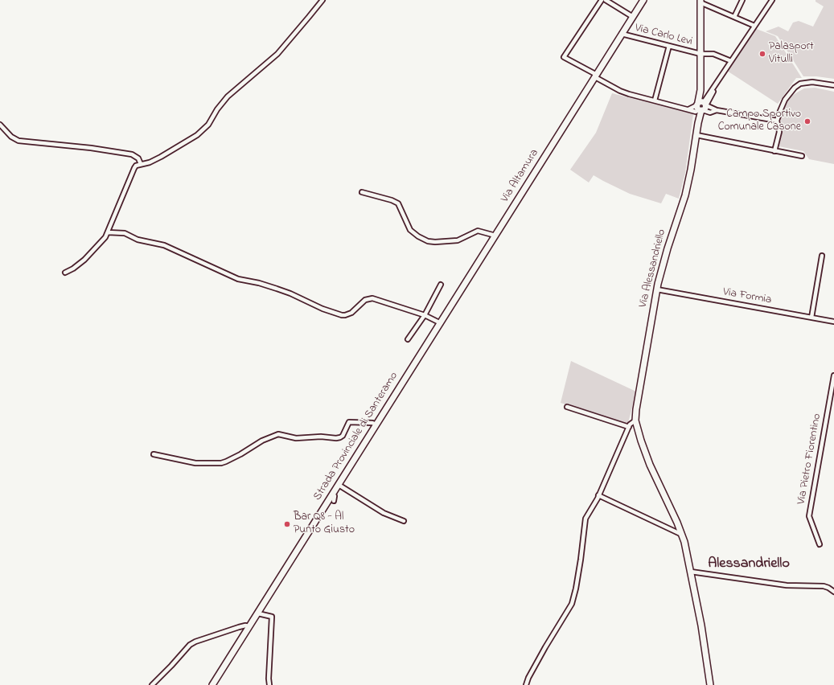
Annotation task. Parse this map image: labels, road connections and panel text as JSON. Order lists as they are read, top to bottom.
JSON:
{
  "streets": {
    "main road": ["Via Altamura", "Via Alessandriello", "Strada Provinciale di Santeramo"],
    "street": ["Via Carlo Levi", "Via Formia", "Via Pietro Fiorentino"]
  },
  "crossings": [
    ["Via Carlo Levi", "Via Altamura"],
    ["Via Carlo Levi", "Via Alessandriello"],
    ["Via Altamura", "Strada Provinciale di Santeramo"],
    ["Via Alessandriello", "Via Formia"]
  ],
  "districts": ["Alessandriello"],
  "places": ["Palasport Vitulli", "Campo Sportivo Comunale Casone", "Bar Q8 - Al Punto Giusto"]
}
